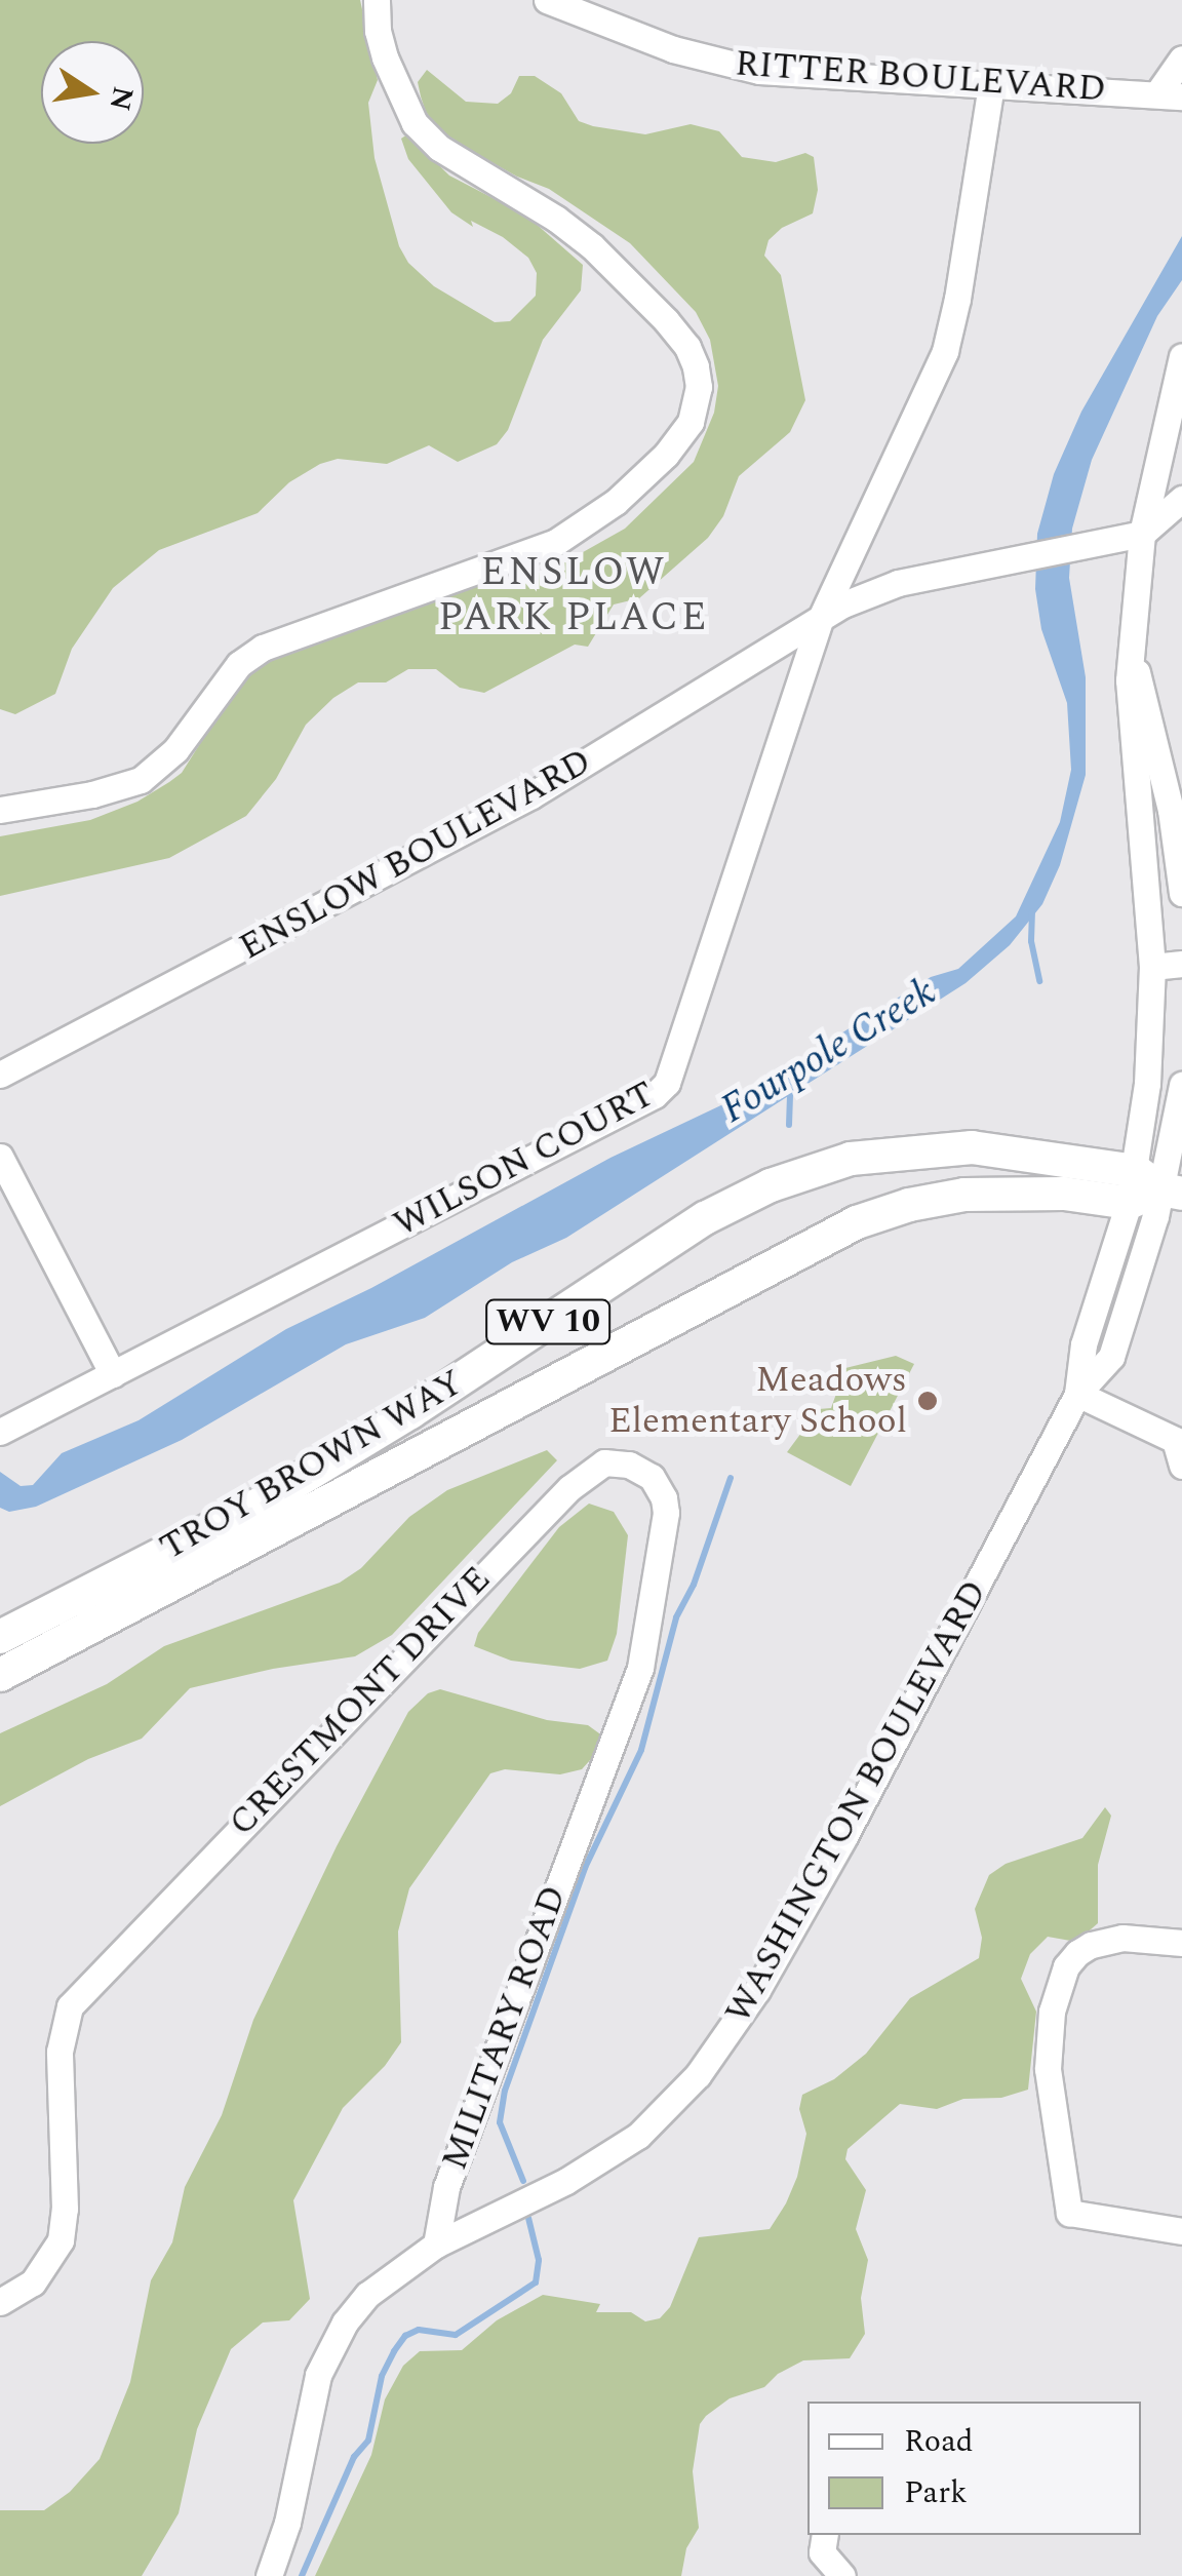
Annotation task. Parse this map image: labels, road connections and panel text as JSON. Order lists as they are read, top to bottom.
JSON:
{
  "streets": {
    "main road": ["WV 10", "TROY BROWN WAY"],
    "street": [
      "RITTER BOULEVARD",
      "ENSLOW BOULEVARD",
      "WILSON COURT",
      "CRESTMONT DRIVE",
      "WASHINGTON BOULEVARD",
      "MILITARY ROAD"
    ]
  },
  "crossings": [
    ["ENSLOW BOULEVARD", "WILSON COURT"],
    ["ENSLOW BOULEVARD", "WASHINGTON BOULEVARD"],
    ["TROY BROWN WAY", "WASHINGTON BOULEVARD"],
    ["CRESTMONT DRIVE", "MILITARY ROAD"],
    ["WASHINGTON BOULEVARD", "MILITARY ROAD"]
  ],
  "districts": ["ENSLOW PARK PLACE"],
  "water": ["Fourpole Creek"],
  "places": ["Meadows Elementary School"],
  "legend": ["Road", "Park"],
  "north": "right"
}
